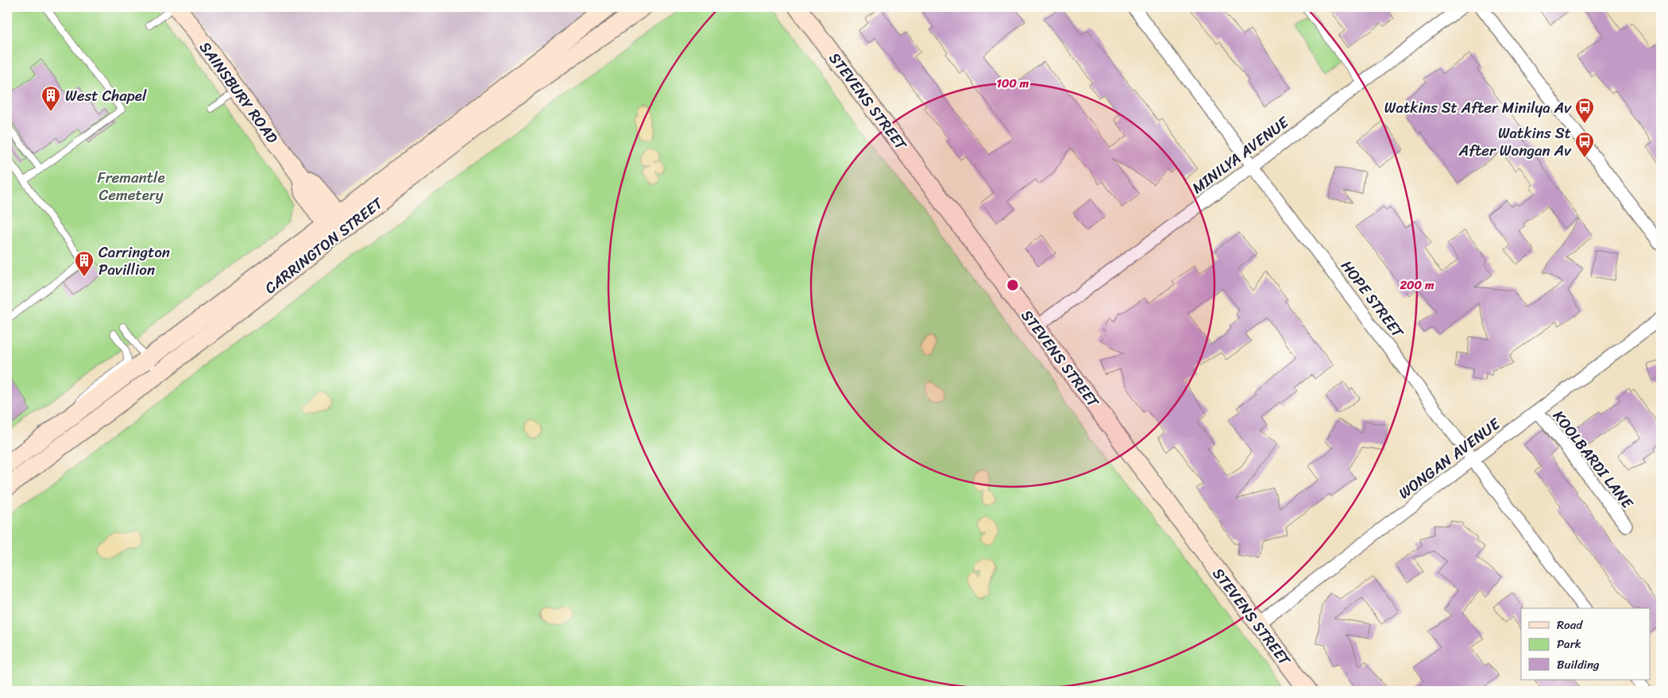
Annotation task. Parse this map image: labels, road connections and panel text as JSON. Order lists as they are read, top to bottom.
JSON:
{
  "streets": {
    "main road": ["SAINSBURY ROAD", "STEVENS STREET", "CARRINGTON STREET"],
    "street": [
      "MINILYA AVENUE",
      "HOPE STREET",
      "WONGAN AVENUE",
      "KOOLBARDI LANE"
    ]
  },
  "crossings": [
    ["SAINSBURY ROAD", "CARRINGTON STREET"],
    ["STEVENS STREET", "MINILYA AVENUE"],
    ["STEVENS STREET", "WONGAN AVENUE"],
    ["MINILYA AVENUE", "HOPE STREET"],
    ["HOPE STREET", "WONGAN AVENUE"],
    ["WONGAN AVENUE", "KOOLBARDI LANE"]
  ],
  "parks": ["Fremantle Cemetery"],
  "places": {
    "building": ["West Chapel", "Carrington Pavillion"],
    "bus stop": ["Watkins St After Minilya Av", "Watkins St After Wongan Av"]
  },
  "legend": ["Road", "Park", "Building"],
  "rings": ["100 m", "200 m"]
}
